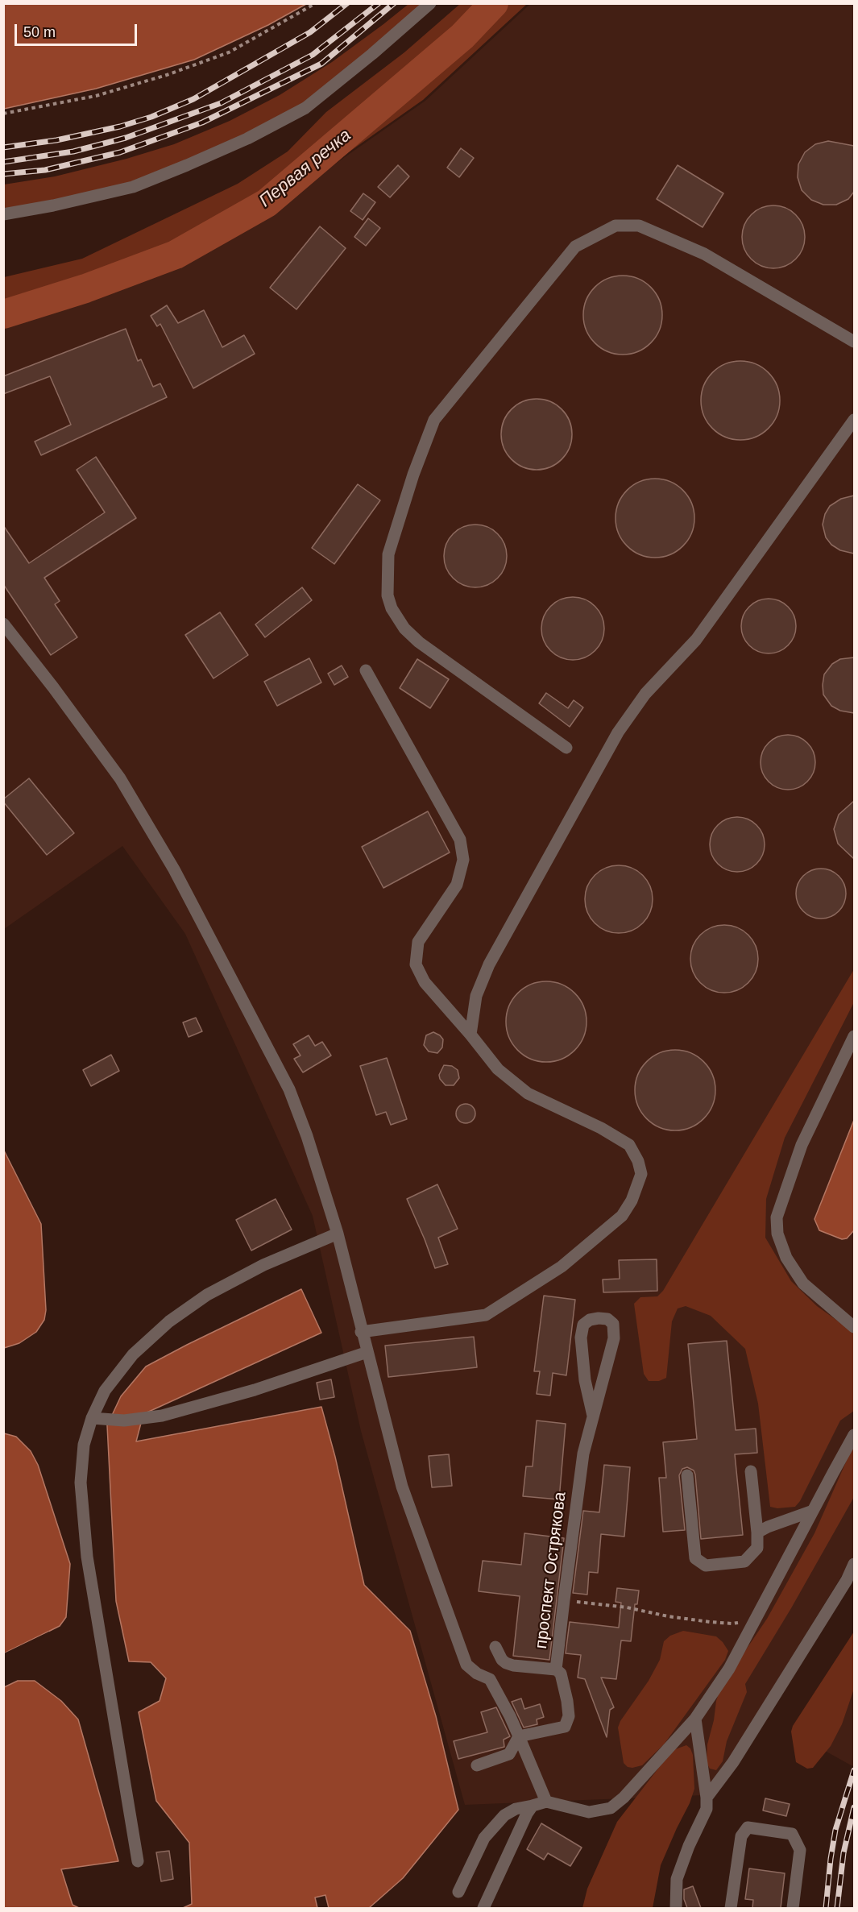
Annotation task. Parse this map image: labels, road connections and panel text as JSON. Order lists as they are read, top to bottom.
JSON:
{
  "streets": {
    "street": ["проспект Острякова"]
  },
  "water": ["Первая речка"],
  "scale_bar": "50 m"
}
